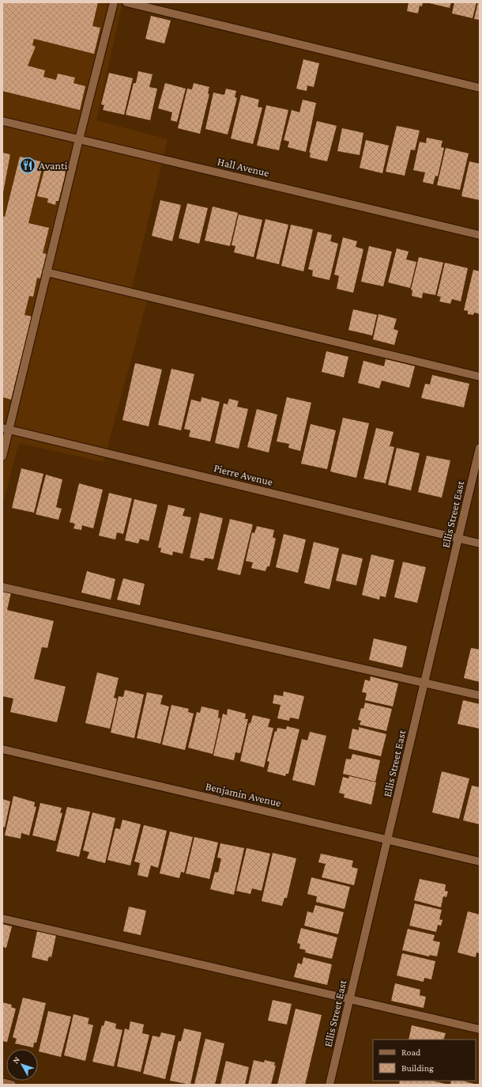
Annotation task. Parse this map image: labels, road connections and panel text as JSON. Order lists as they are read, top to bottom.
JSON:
{
  "streets": {
    "street": [
      "Hall Avenue",
      "Pierre Avenue",
      "Ellis Street East",
      "Benjamin Avenue"
    ]
  },
  "crossings": [
    ["Pierre Avenue", "Ellis Street East"],
    ["Ellis Street East", "Benjamin Avenue"]
  ],
  "places": {
    "restaurant": ["Avanti"]
  },
  "legend": ["Road", "Building"],
  "north": "top left"
}
